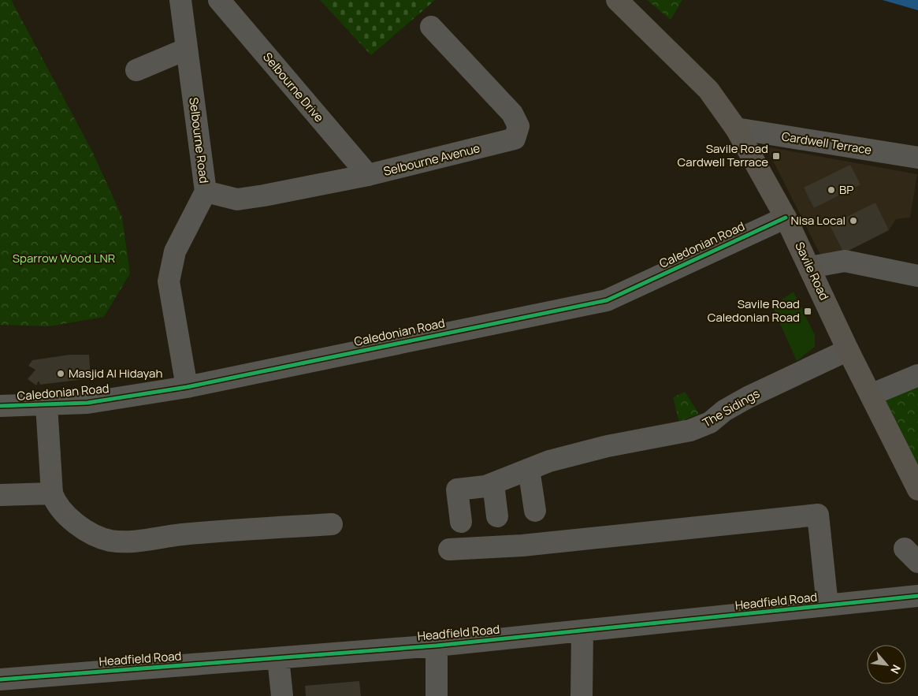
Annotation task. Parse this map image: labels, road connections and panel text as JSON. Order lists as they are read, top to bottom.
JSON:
{
  "streets": {
    "main road": ["Savile Road"],
    "street": [
      "Selbourne Drive",
      "Selbourne Road",
      "Cardwell Terrace",
      "Selbourne Avenue",
      "Caledonian Road",
      "The Sidings",
      "Headfield Road"
    ]
  },
  "crossings": [
    ["Selbourne Drive", "Selbourne Avenue"],
    ["Selbourne Road", "Selbourne Avenue"],
    ["Selbourne Road", "Caledonian Road"],
    ["Cardwell Terrace", "Savile Road"],
    ["Caledonian Road", "Savile Road"],
    ["Savile Road", "The Sidings"]
  ],
  "parks": ["Sparrow Wood LNR"],
  "places": {
    "transit": ["Savile Road Cardwell Terrace", "Savile Road Caledonian Road"],
    "other": ["BP", "Nisa Local", "Masjid Al Hidayah"]
  },
  "north": "bottom right"
}
